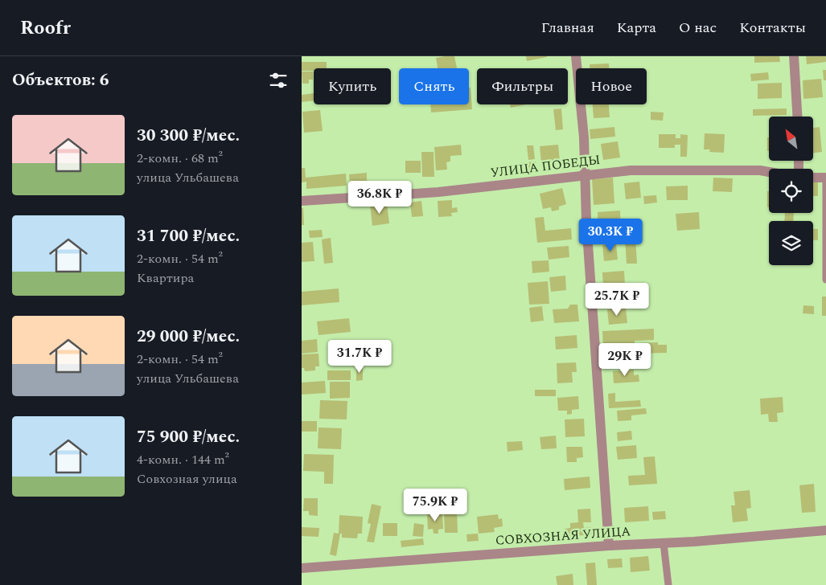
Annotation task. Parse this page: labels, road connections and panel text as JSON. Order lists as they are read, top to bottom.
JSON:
{
  "streets": {
    "street": ["УЛИЦА ПОБЕДЫ", "СОВХОЗНАЯ УЛИЦА"]
  },
  "north": "top left",
  "page": {
    "header": "Roofr",
    "nav": [
      "Главная",
      "Карта",
      "О нас",
      "Контакты"
    ],
    "heading": "Объектов: 6",
    "chip": [
      "Купить",
      "Снять",
      "Фильтры",
      "Новое"
    ],
    "list": [
      {
        "name": "30 300 ₽/мес.",
        "note": "2-комн. · 68 m² · улица Ульбашева"
      },
      {
        "name": "31 700 ₽/мес.",
        "note": "2-комн. · 54 m² · Квартира"
      },
      {
        "name": "29 000 ₽/мес.",
        "note": "2-комн. · 54 m² · улица Ульбашева"
      },
      {
        "name": "75 900 ₽/мес.",
        "note": "4-комн. · 144 m² · Совхозная улица"
      }
    ],
    "price": [
      "36.8K ₽",
      "30.3K ₽",
      "25.7K ₽",
      "31.7K ₽",
      "29K ₽",
      "75.9K ₽"
    ]
  }
}
